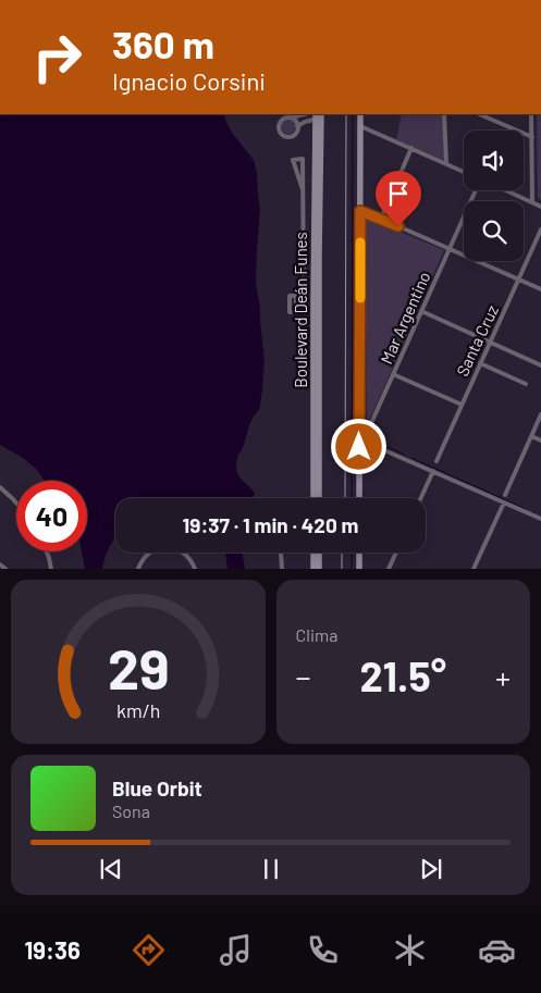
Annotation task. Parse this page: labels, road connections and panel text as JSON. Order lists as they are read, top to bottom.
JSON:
{
  "streets": {
    "main road": ["Boulevard Deán Funes"],
    "street": ["Mar Argentino", "Santa Cruz"]
  },
  "page": {
    "turn": ["360 m", "Ignacio Corsini"],
    "limit": "40",
    "trip": "19:37 · 1 min · 420 m",
    "tile": "Clima",
    "heat": ["−", "21.5°", "+"],
    "song": ["Blue Orbit", "Sona"],
    "tabs": "19:36",
    "gauge": ["29", "km/h"]
  }
}
